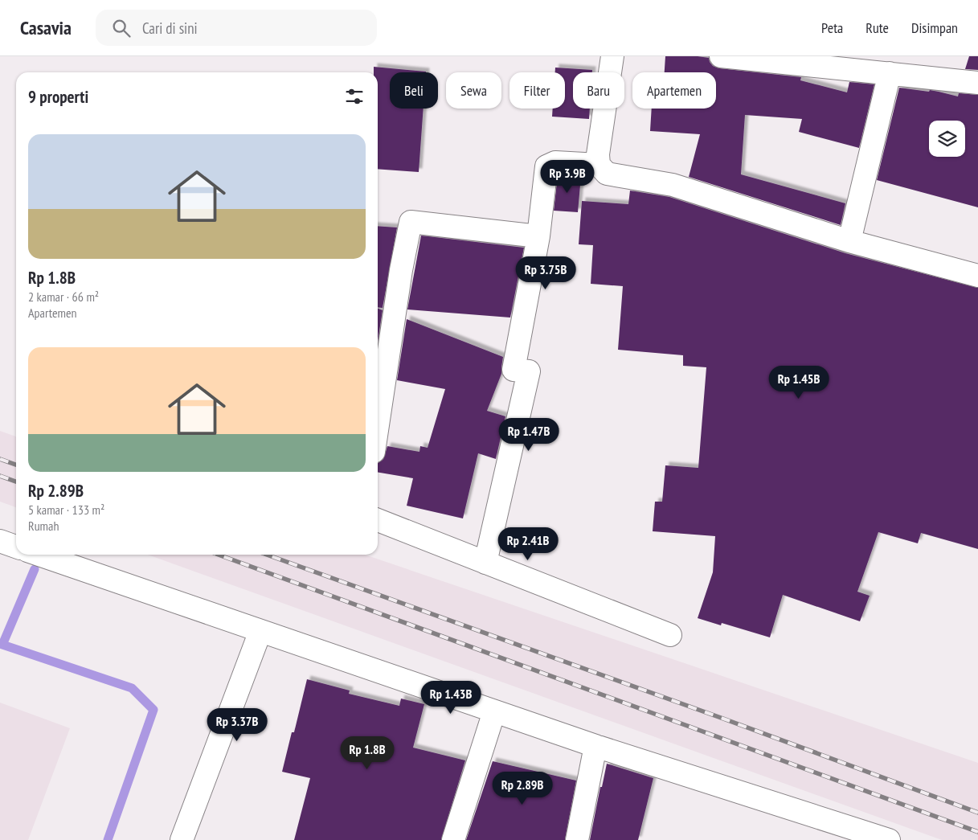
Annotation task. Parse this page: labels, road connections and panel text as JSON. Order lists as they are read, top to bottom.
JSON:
{
  "page": {
    "header": "Casavia",
    "search": "Cari di sini",
    "nav": ["Peta", "Rute", "Disimpan"],
    "chip": [
      "Beli",
      "Sewa",
      "Filter",
      "Baru",
      "Apartemen"
    ],
    "heading": "9 properti",
    "list": [
      {
        "name": "Rp 1.8B",
        "note": "2 kamar · 66 m² · Apartemen"
      },
      {
        "name": "Rp 2.89B",
        "note": "5 kamar · 133 m² · Rumah"
      }
    ],
    "price": [
      "Rp 3.9B",
      "Rp 3.75B",
      "Rp 1.45B",
      "Rp 1.47B",
      "Rp 2.41B",
      "Rp 1.43B",
      "Rp 3.37B",
      "Rp 1.8B",
      "Rp 2.89B"
    ]
  }
}
